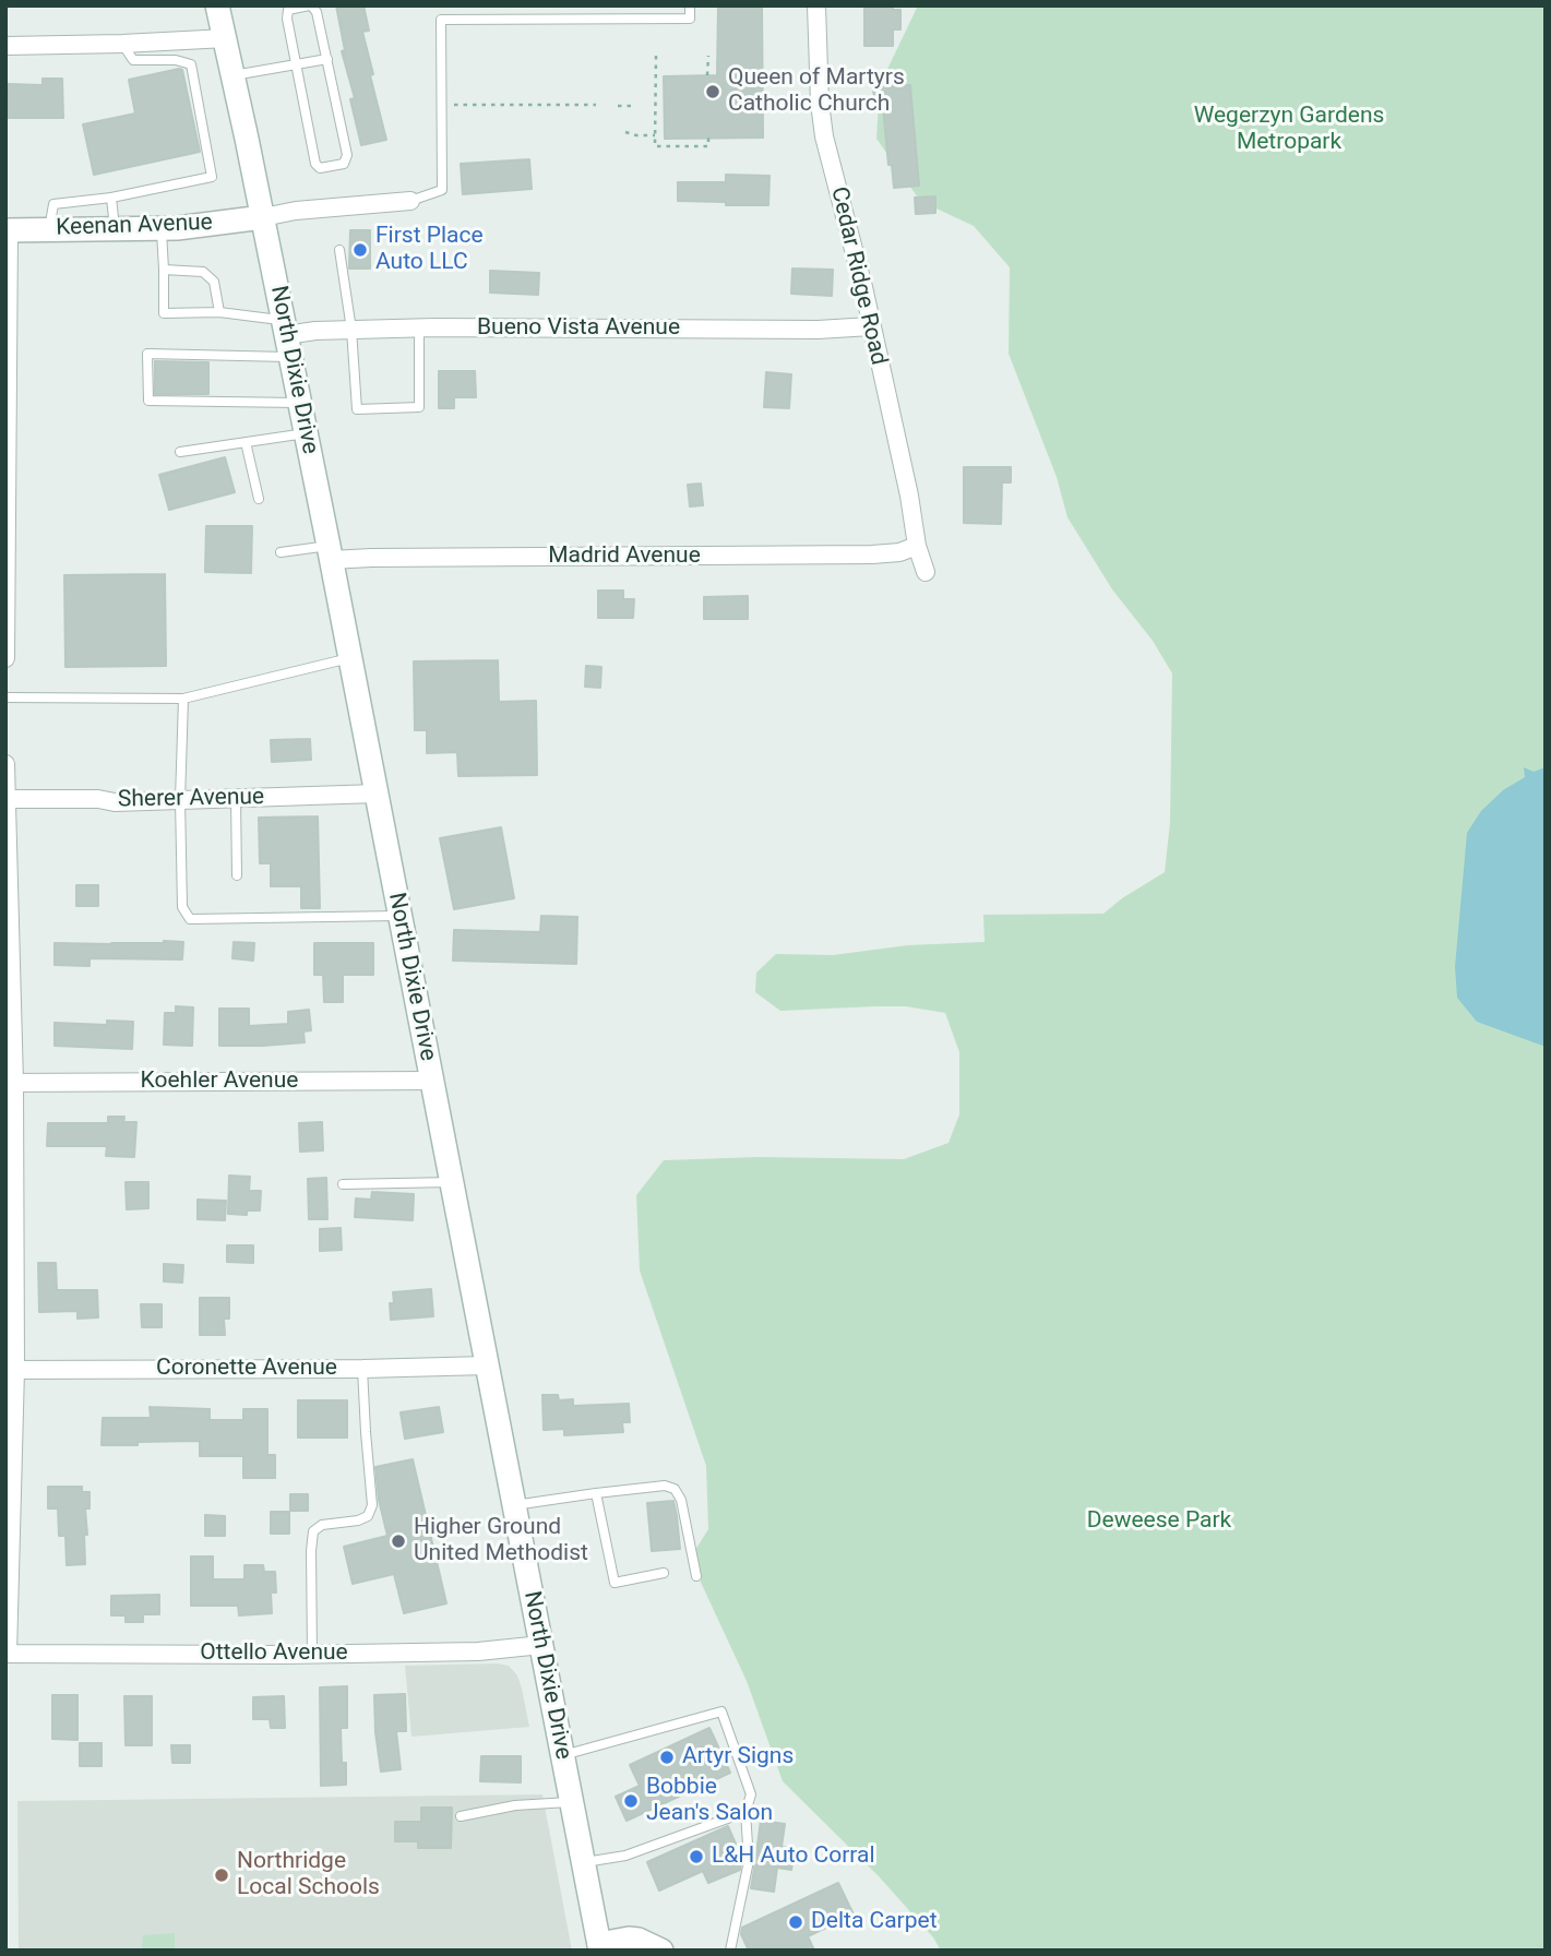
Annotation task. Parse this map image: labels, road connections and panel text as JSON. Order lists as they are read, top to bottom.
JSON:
{
  "streets": {
    "main road": ["Keenan Avenue", "North Dixie Drive"],
    "street": [
      "Cedar Ridge Road",
      "Bueno Vista Avenue",
      "Madrid Avenue",
      "Sherer Avenue",
      "Koehler Avenue",
      "Coronette Avenue",
      "Ottello Avenue"
    ]
  },
  "crossings": [
    ["Keenan Avenue", "North Dixie Drive"],
    ["Cedar Ridge Road", "Bueno Vista Avenue"],
    ["Cedar Ridge Road", "Madrid Avenue"],
    ["Bueno Vista Avenue", "North Dixie Drive"],
    ["North Dixie Drive", "Madrid Avenue"],
    ["North Dixie Drive", "Sherer Avenue"],
    ["North Dixie Drive", "Koehler Avenue"],
    ["North Dixie Drive", "Coronette Avenue"],
    ["North Dixie Drive", "Ottello Avenue"]
  ],
  "parks": ["Wegerzyn Gardens Metropark", "Deweese Park"],
  "places": [
    "Queen of Martyrs Catholic Church",
    "First Place Auto LLC",
    "Higher Ground United Methodist",
    "Artyr Signs",
    "Bobbie Jean's Salon",
    "L&H Auto Corral",
    "Northridge Local Schools",
    "Delta Carpet"
  ]
}
